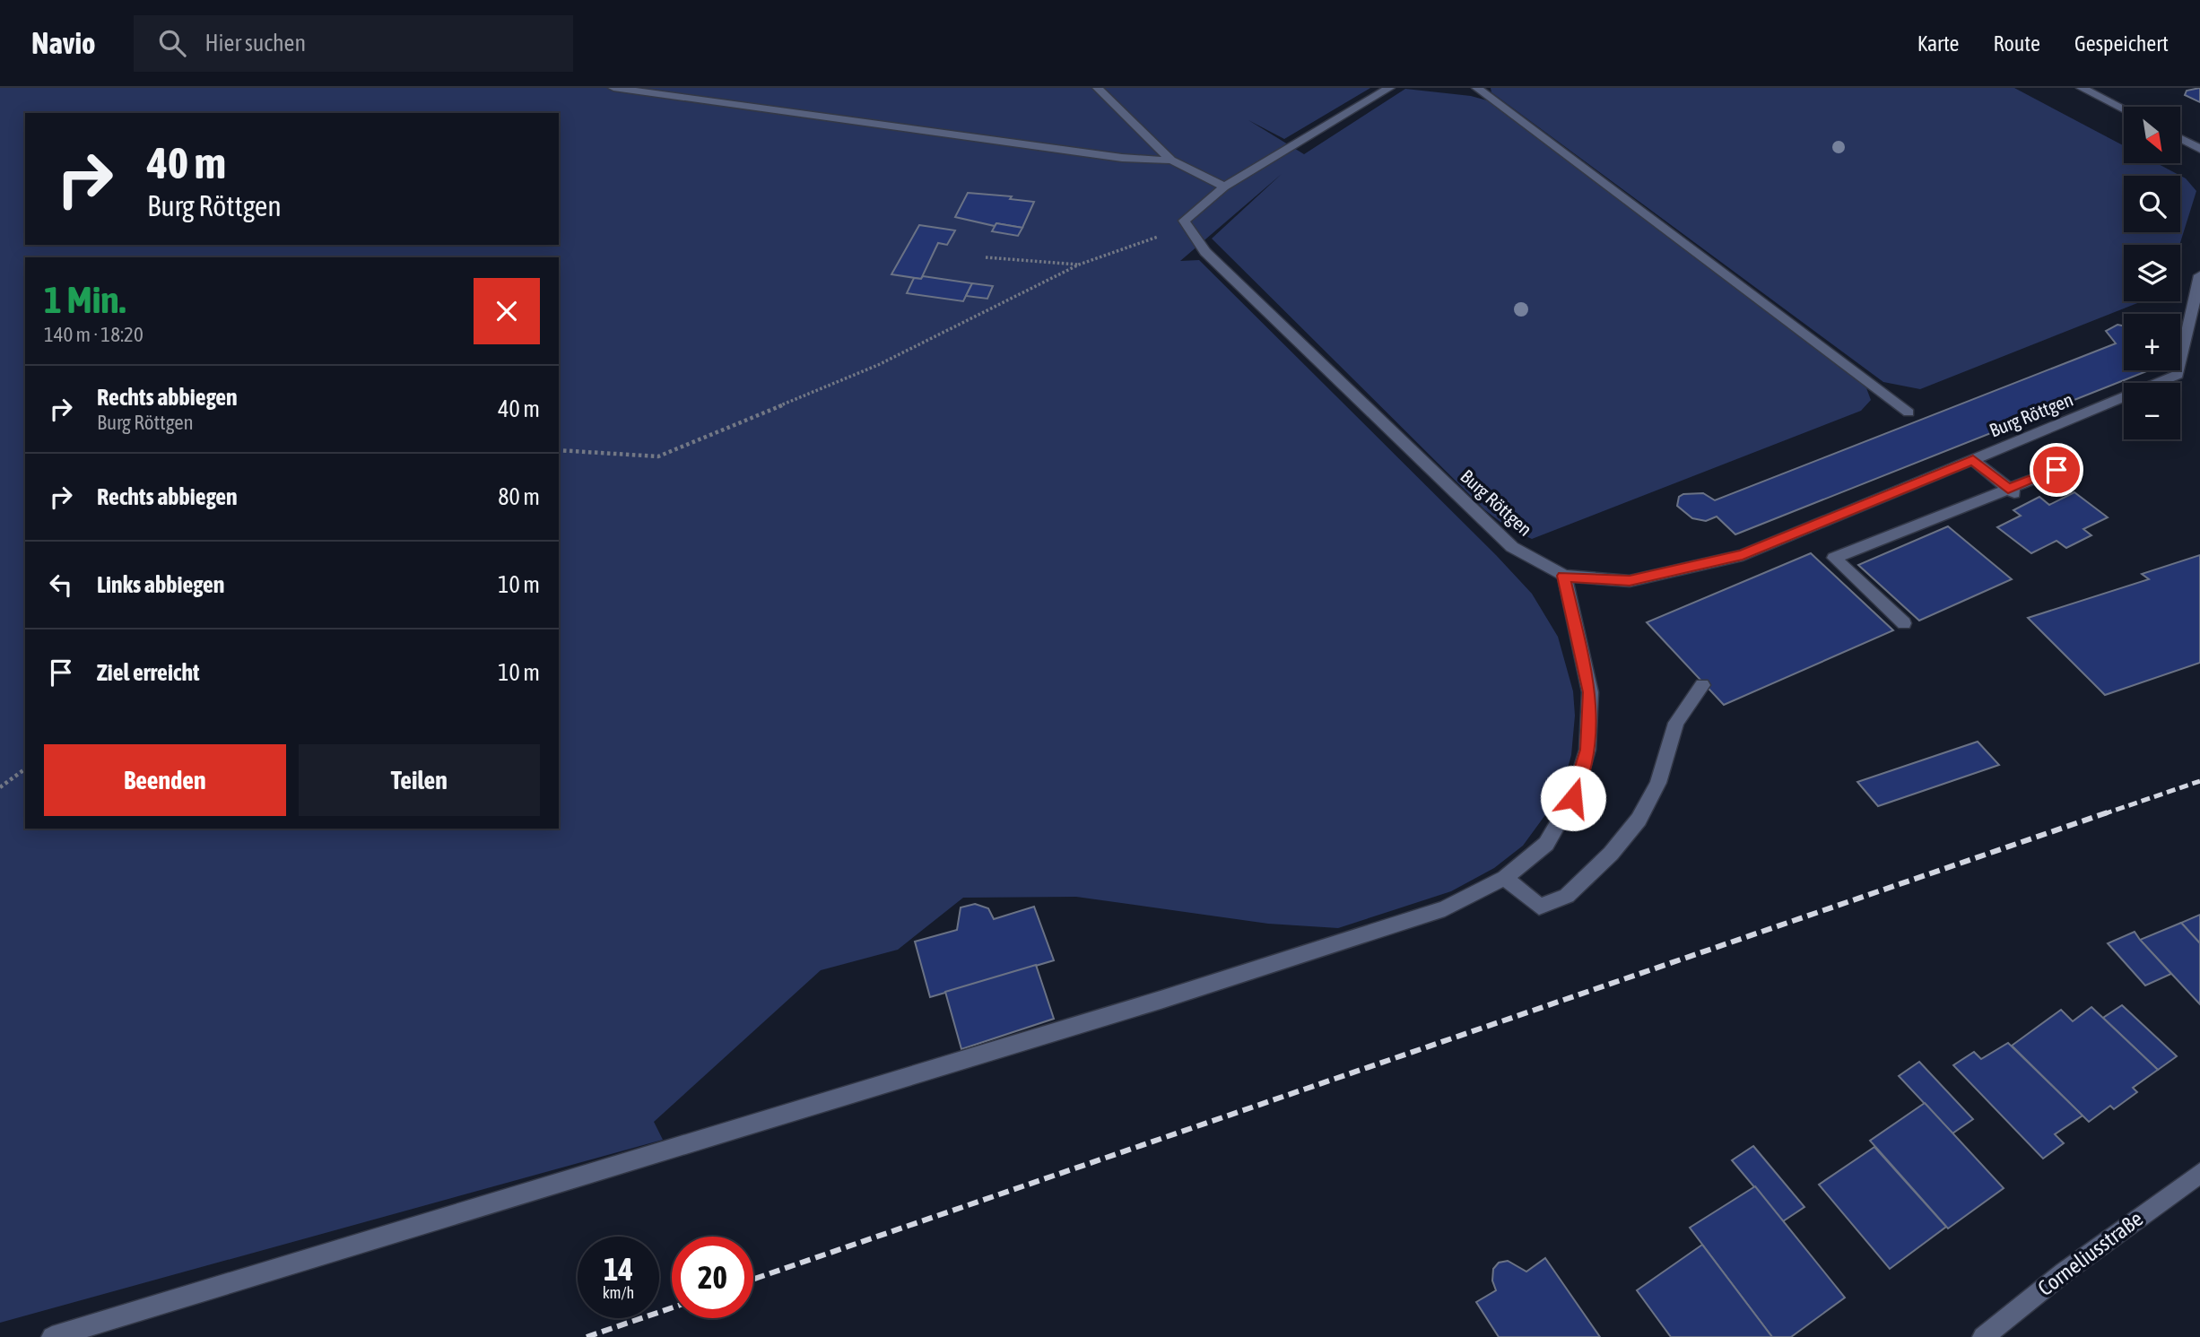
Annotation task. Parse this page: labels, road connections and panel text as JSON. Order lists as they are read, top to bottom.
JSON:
{
  "streets": {
    "street": ["Burg Röttgen", "Corneliusstraße"]
  },
  "north": "bottom right",
  "page": {
    "header": "Navio",
    "search": "Hier suchen",
    "nav": ["Karte", "Route", "Gespeichert"],
    "map_buttons": ["+", "−"],
    "turn": ["40 m", "Burg Röttgen"],
    "heading": ["1 Min.", "140 m · 18:20"],
    "list": [
      {
        "name": "Rechts abbiegen",
        "note": "Burg Röttgen",
        "value": "40 m"
      },
      {
        "name": "Rechts abbiegen",
        "value": "80 m"
      },
      {
        "name": "Links abbiegen",
        "value": "10 m"
      },
      {
        "name": "Ziel erreicht",
        "value": "10 m"
      }
    ],
    "buttons": ["Beenden", "Teilen"],
    "speed": "14 km/h",
    "limit": "20"
  }
}
